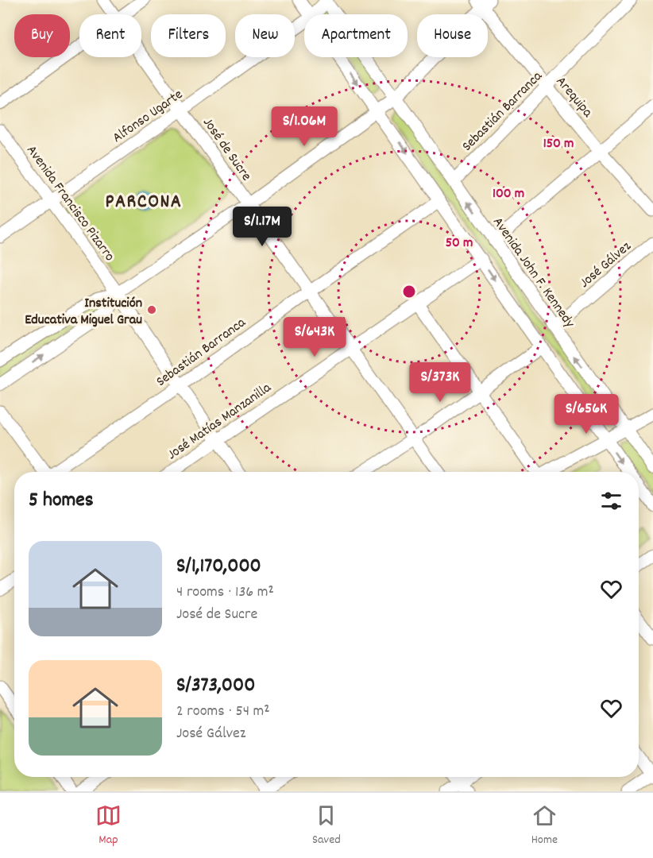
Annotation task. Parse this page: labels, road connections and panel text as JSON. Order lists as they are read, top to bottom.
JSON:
{
  "streets": {
    "street": [
      "Arequipa",
      "Sebastián Barranca",
      "Alfonso Ugarte",
      "José de Sucre",
      "Avenida Francisco Pizarro",
      "José Gálvez",
      "Avenida John F. Kennedy",
      "José Matías Manzanilla"
    ]
  },
  "crossings": [
    ["Arequipa", "Sebastián Barranca"],
    ["Sebastián Barranca", "José de Sucre"],
    ["Sebastián Barranca", "Avenida Francisco Pizarro"],
    ["Sebastián Barranca", "Avenida John F. Kennedy"],
    ["Alfonso Ugarte", "José de Sucre"],
    ["Alfonso Ugarte", "Avenida Francisco Pizarro"],
    ["Alfonso Ugarte", "Avenida John F. Kennedy"],
    ["José de Sucre", "José Matías Manzanilla"],
    ["Avenida Francisco Pizarro", "José Matías Manzanilla"],
    ["José Gálvez", "Avenida John F. Kennedy"]
  ],
  "districts": ["PARCONA"],
  "places": ["Institución Educativa Miguel Grau"],
  "page": {
    "chip": [
      "Buy",
      "Rent",
      "Filters",
      "New",
      "Apartment",
      "House"
    ],
    "price": [
      "S/1.06M",
      "S/1.17M",
      "S/643K",
      "S/373K",
      "S/656K"
    ],
    "heading": "5 homes",
    "list": [
      {
        "name": "S/1,170,000",
        "note": "4 rooms · 136 m² · José de Sucre"
      },
      {
        "name": "S/373,000",
        "note": "2 rooms · 54 m² · José Gálvez"
      }
    ],
    "tabs": ["Map", "Saved", "Home"]
  },
  "rings": ["150 m", "100 m", "50 m"]
}
